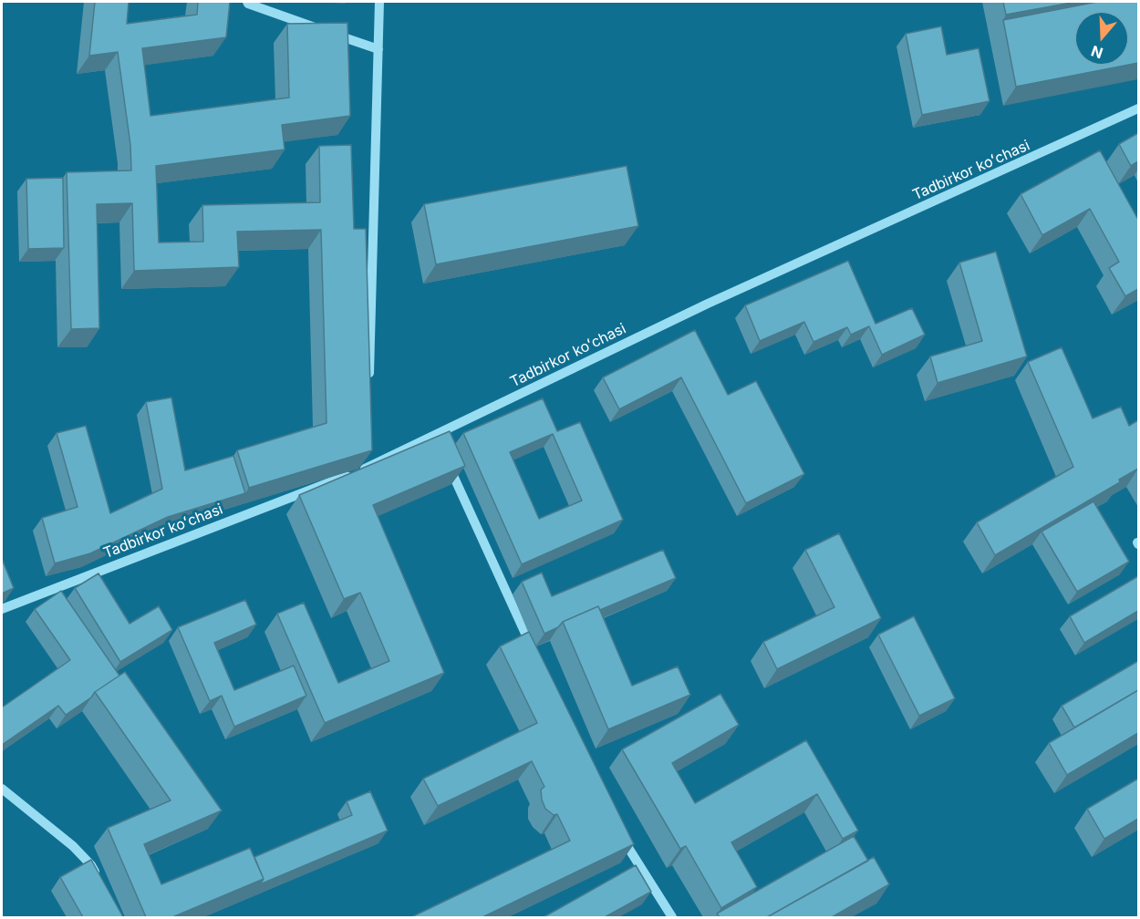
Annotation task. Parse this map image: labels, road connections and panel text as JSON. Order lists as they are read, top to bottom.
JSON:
{
  "streets": {
    "street": ["Tadbirkor koʻchasi"]
  },
  "north": "bottom"
}
